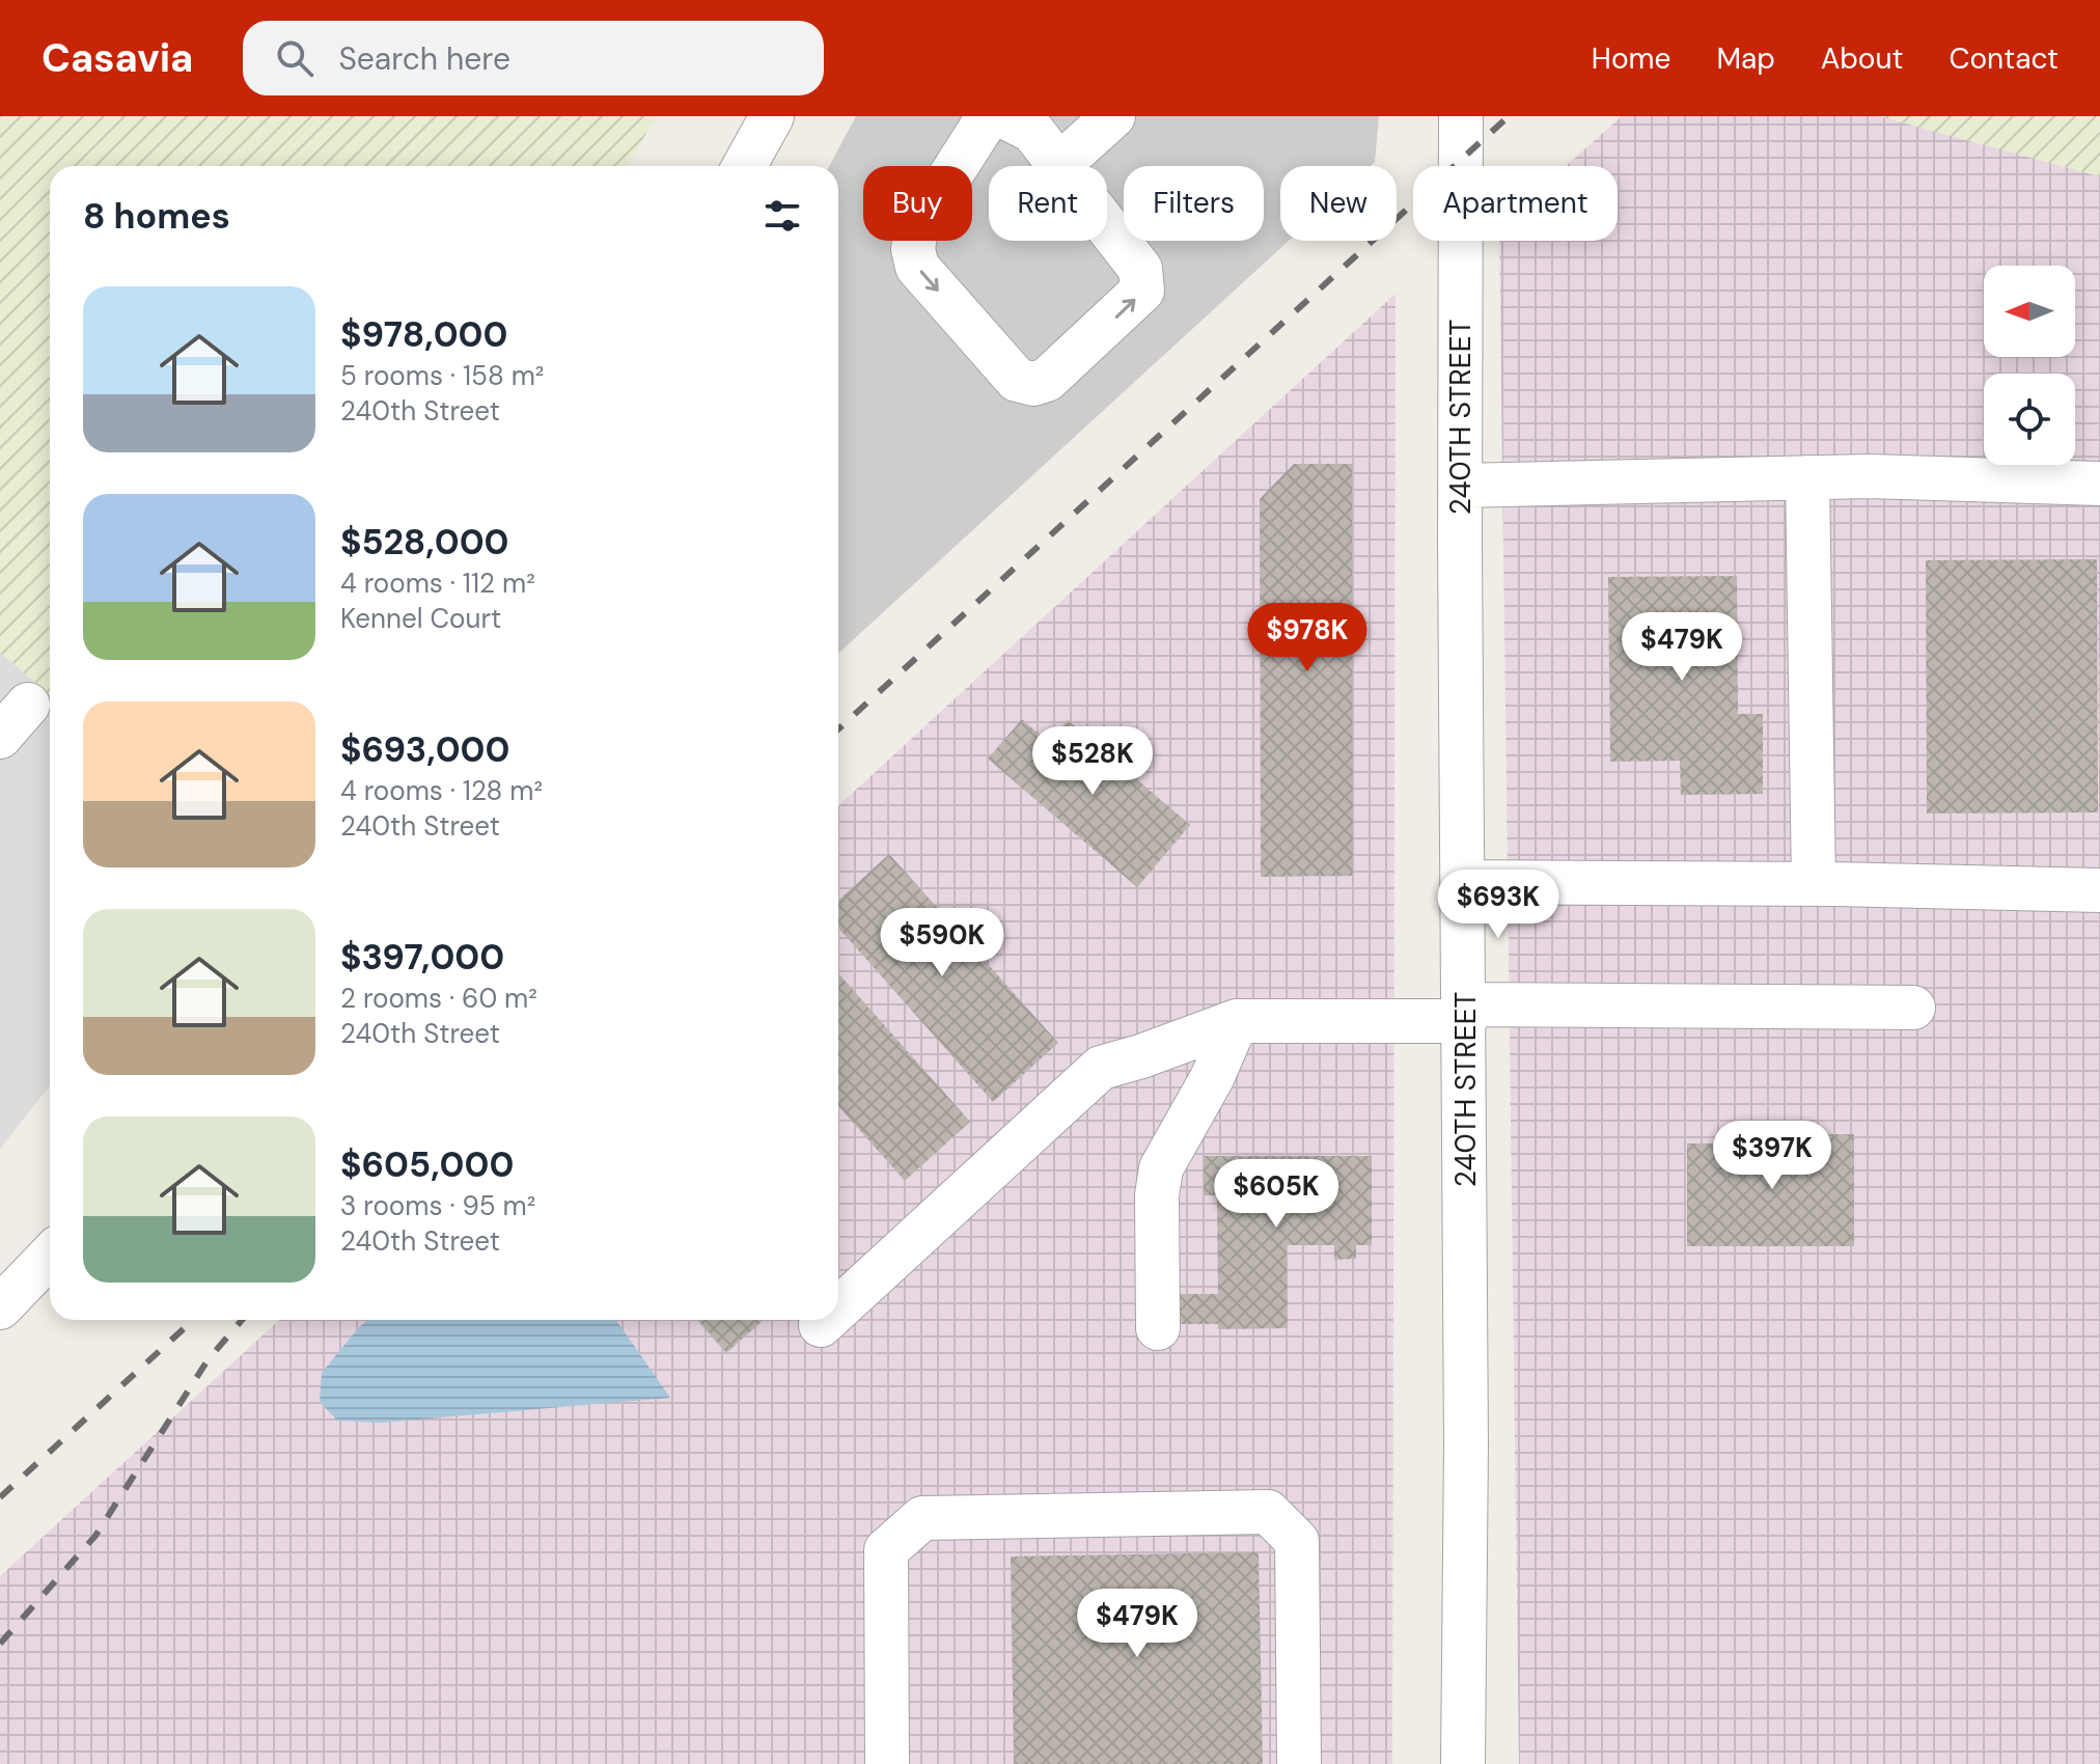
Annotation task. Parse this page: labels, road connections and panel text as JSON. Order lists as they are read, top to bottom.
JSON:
{
  "streets": {
    "street": ["240TH STREET"]
  },
  "north": "left",
  "page": {
    "header": "Casavia",
    "search": "Search here",
    "nav": [
      "Home",
      "Map",
      "About",
      "Contact"
    ],
    "chip": [
      "Buy",
      "Rent",
      "Filters",
      "New",
      "Apartment"
    ],
    "heading": "8 homes",
    "list": [
      {
        "name": "$978,000",
        "note": "5 rooms · 158 m² · 240th Street"
      },
      {
        "name": "$528,000",
        "note": "4 rooms · 112 m² · Kennel Court"
      },
      {
        "name": "$693,000",
        "note": "4 rooms · 128 m² · 240th Street"
      },
      {
        "name": "$397,000",
        "note": "2 rooms · 60 m² · 240th Street"
      },
      {
        "name": "$605,000",
        "note": "3 rooms · 95 m² · 240th Street"
      }
    ],
    "price": [
      "$978K",
      "$479K",
      "$528K",
      "$693K",
      "$590K",
      "$397K",
      "$605K",
      "$479K"
    ]
  }
}
